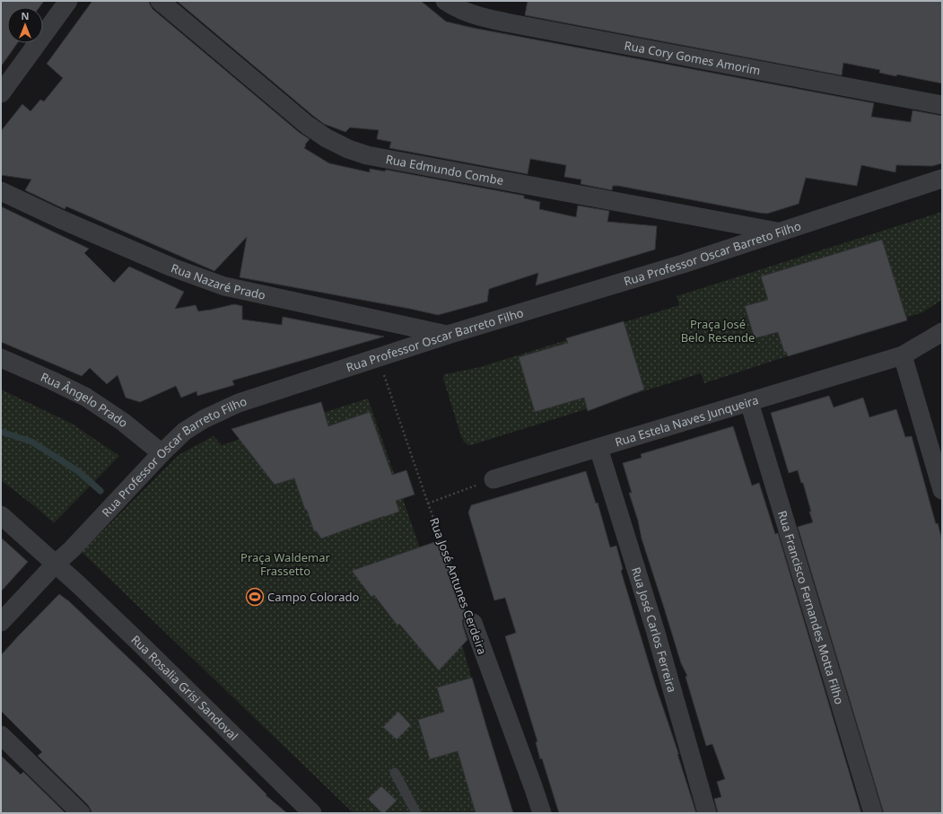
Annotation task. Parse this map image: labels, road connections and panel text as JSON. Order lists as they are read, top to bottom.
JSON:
{
  "streets": {
    "street": [
      "Rua Cory Gomes Amorim",
      "Rua Edmundo Combe",
      "Rua Professor Oscar Barreto Filho",
      "Rua Nazaré Prado",
      "Rua Ângelo Prado",
      "Rua Estela Naves Junqueira",
      "Rua José Antunes Cerdeira",
      "Rua Francisco Fernandes Motta Filho",
      "Rua José Carlos Ferreira",
      "Rua Rosalia Grisi Sandoval"
    ]
  },
  "crossings": [
    ["Rua Edmundo Combe", "Rua Professor Oscar Barreto Filho"],
    ["Rua Professor Oscar Barreto Filho", "Rua Nazaré Prado"],
    ["Rua Professor Oscar Barreto Filho", "Rua Ângelo Prado"],
    ["Rua Professor Oscar Barreto Filho", "Rua José Antunes Cerdeira"],
    ["Rua Professor Oscar Barreto Filho", "Rua Rosalia Grisi Sandoval"],
    ["Rua Estela Naves Junqueira", "Rua Francisco Fernandes Motta Filho"],
    ["Rua Estela Naves Junqueira", "Rua José Carlos Ferreira"]
  ],
  "parks": ["Praça José Belo Resende", "Praça Waldemar Frassetto"],
  "places": {
    "sports": ["Campo Colorado"]
  },
  "north": "top"
}
